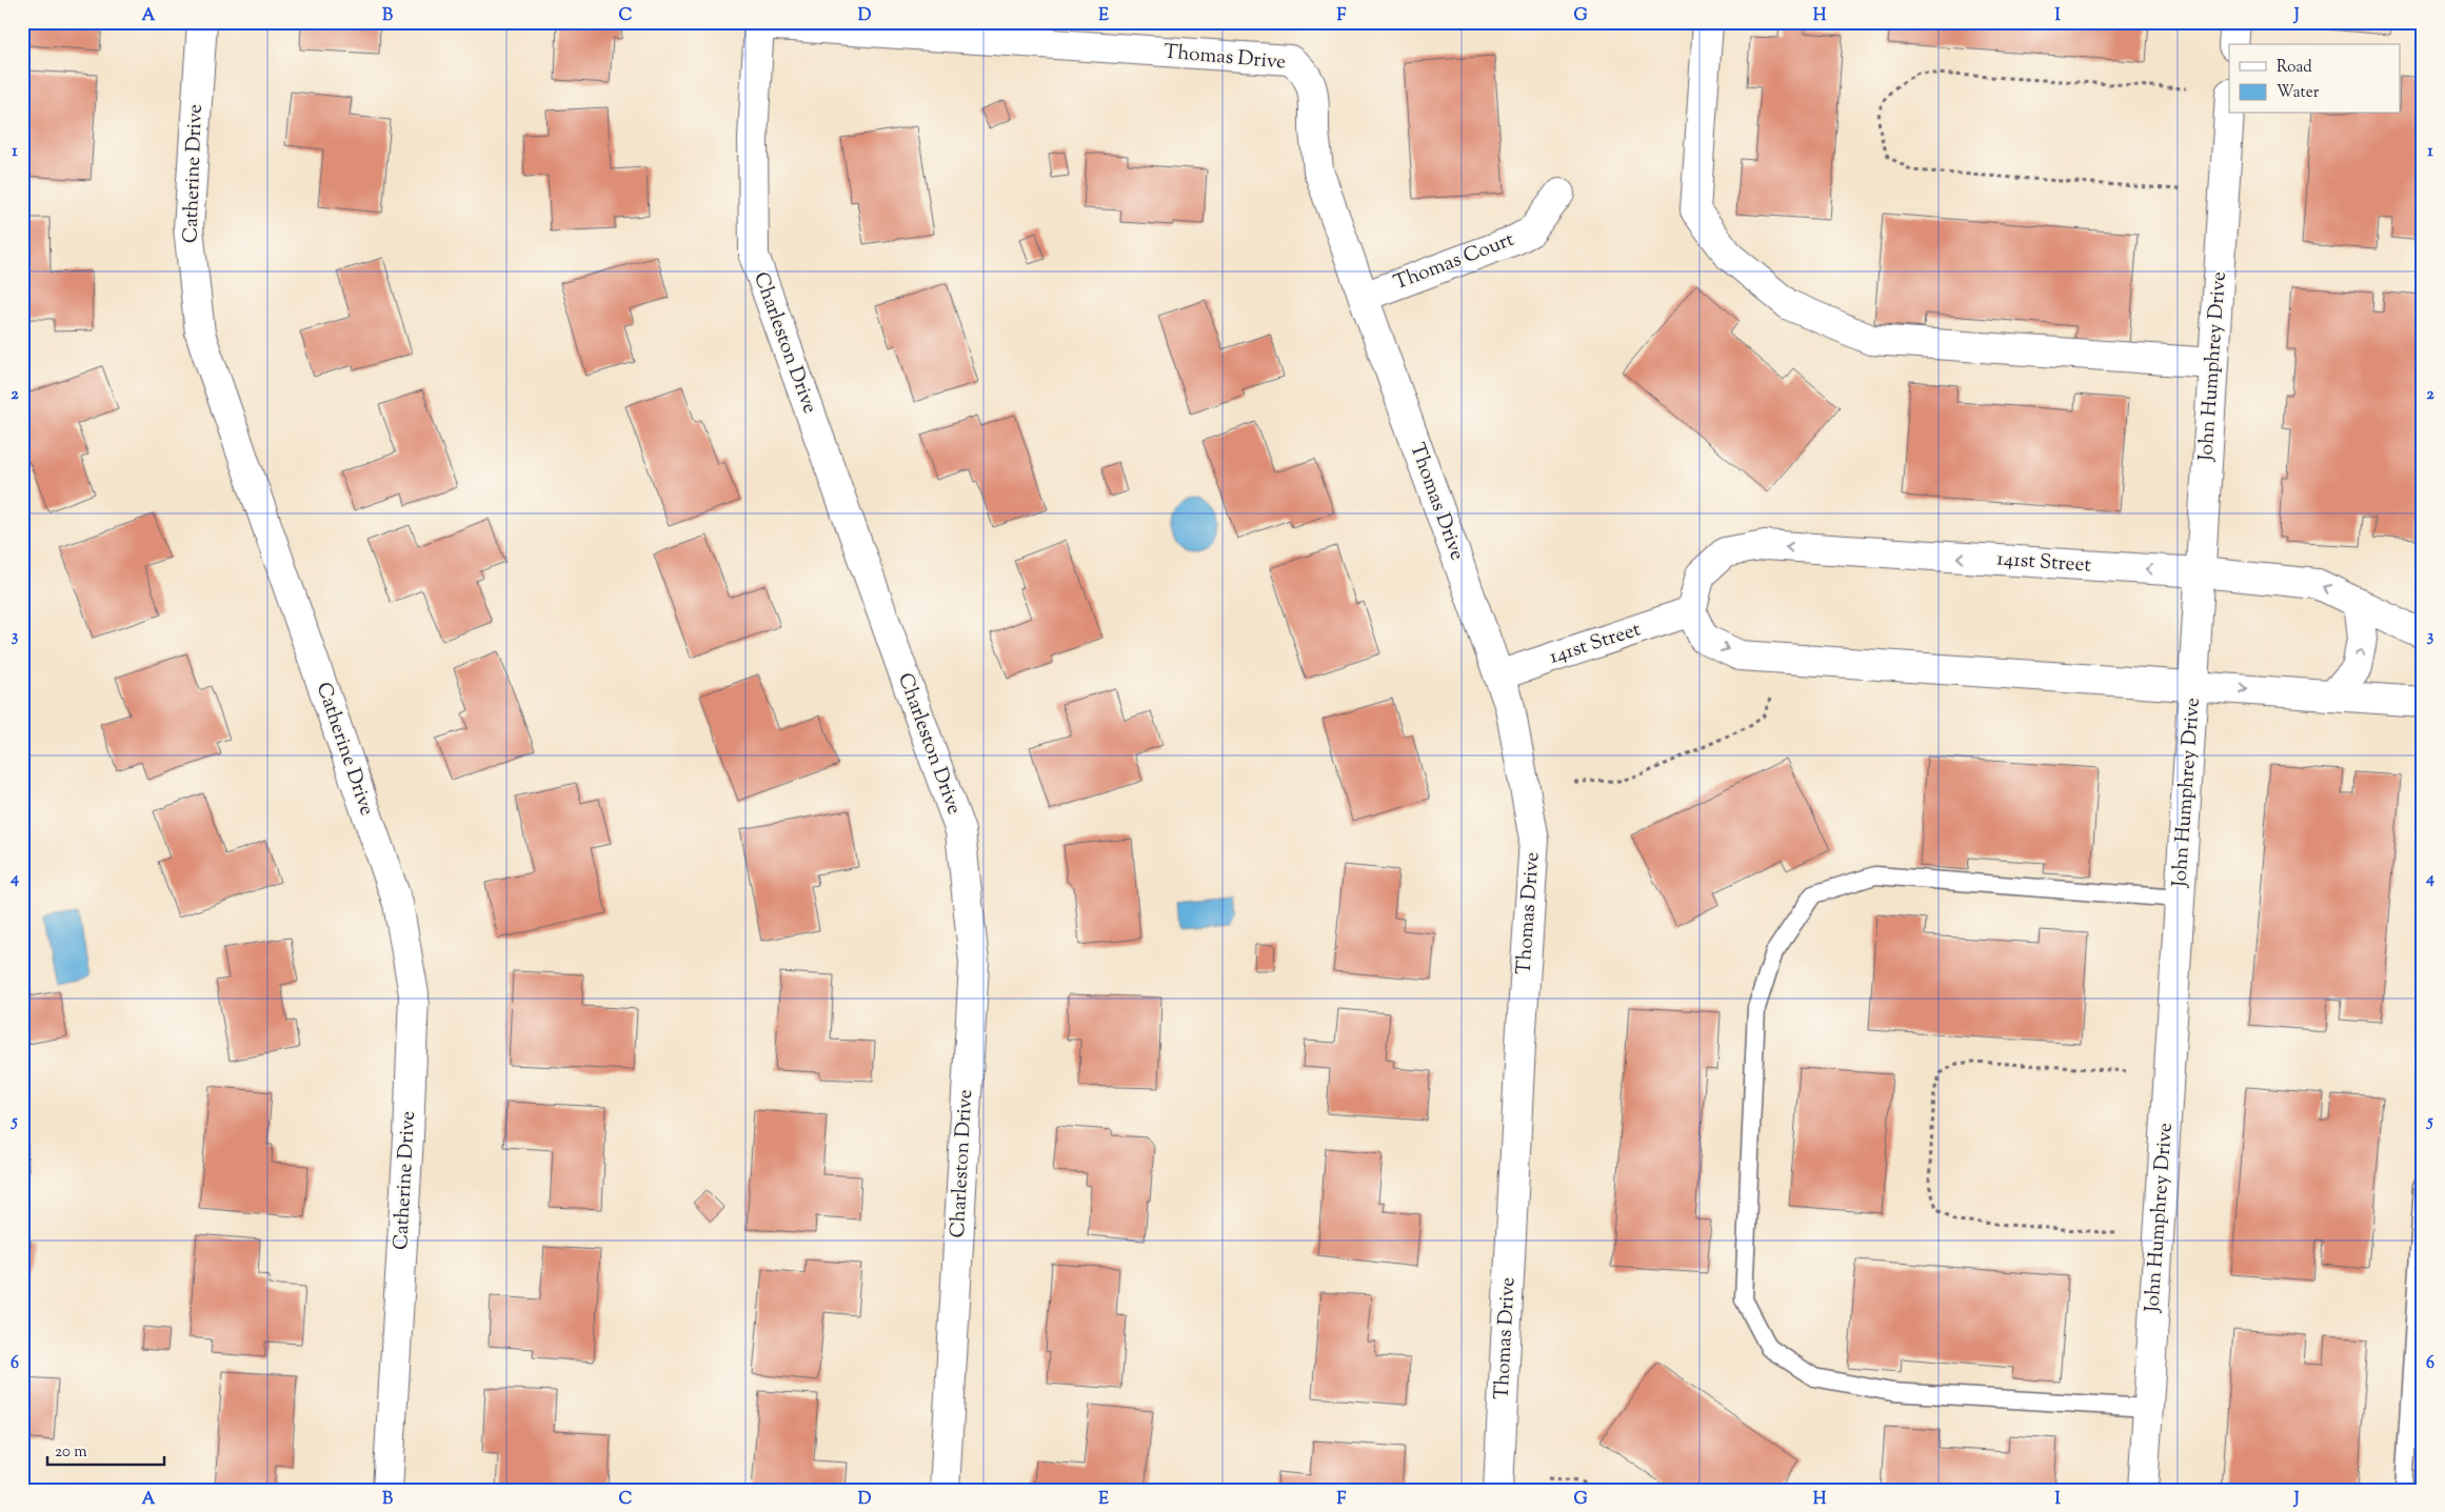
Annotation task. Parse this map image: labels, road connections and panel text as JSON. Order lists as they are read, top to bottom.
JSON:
{
  "streets": {
    "street": [
      "Thomas Drive",
      "Catherine Drive",
      "Thomas Court",
      "Charleston Drive",
      "John Humphrey Drive",
      "141st Street"
    ]
  },
  "crossings": [
    ["Thomas Drive", "Thomas Court"],
    ["Thomas Drive", "Charleston Drive"],
    ["Thomas Drive", "141st Street"],
    ["John Humphrey Drive", "141st Street"]
  ],
  "legend": ["Road", "Water"],
  "scale_bar": "20 m",
  "grid": {
    "columns": [
      "A",
      "B",
      "C",
      "D",
      "E",
      "F",
      "G",
      "H",
      "I",
      "J"
    ],
    "rows": [
      "1",
      "2",
      "3",
      "4",
      "5",
      "6"
    ]
  }
}
